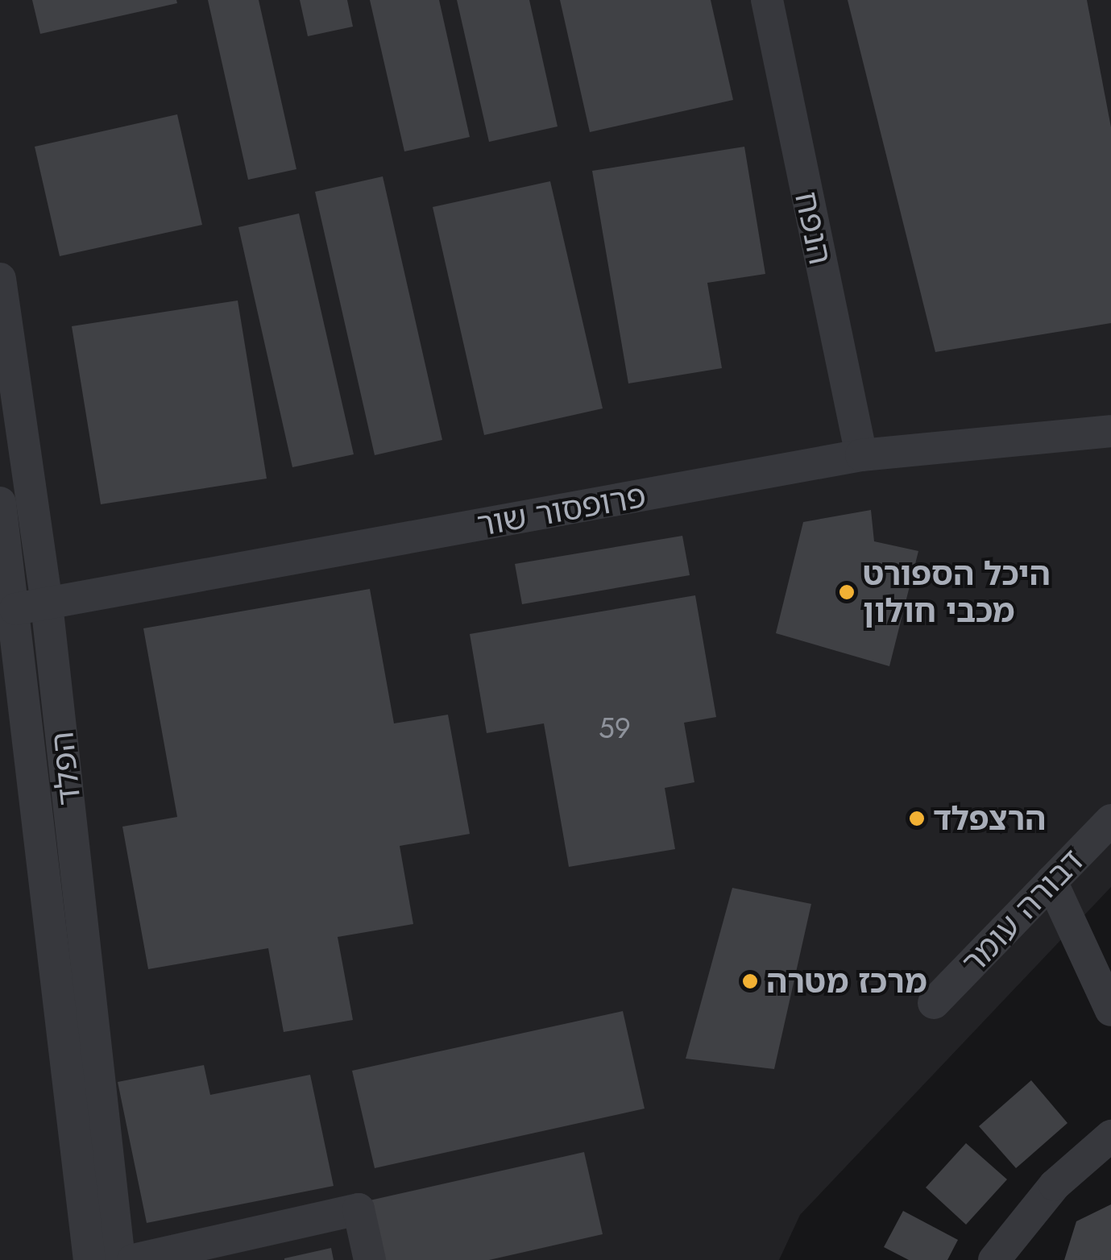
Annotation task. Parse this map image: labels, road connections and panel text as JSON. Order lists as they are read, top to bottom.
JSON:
{
  "streets": {
    "street": [
      "הנפח",
      "פרופסור שור",
      "הפלד",
      "דבורה עומר"
    ]
  },
  "crossings": [
    ["הנפח", "פרופסור שור"],
    ["פרופסור שור", "הפלד"]
  ],
  "places": ["היכל הספורט מכבי חולון", "הרצפלד", "מרכז מטרה"],
  "house_numbers": ["59"]
}
